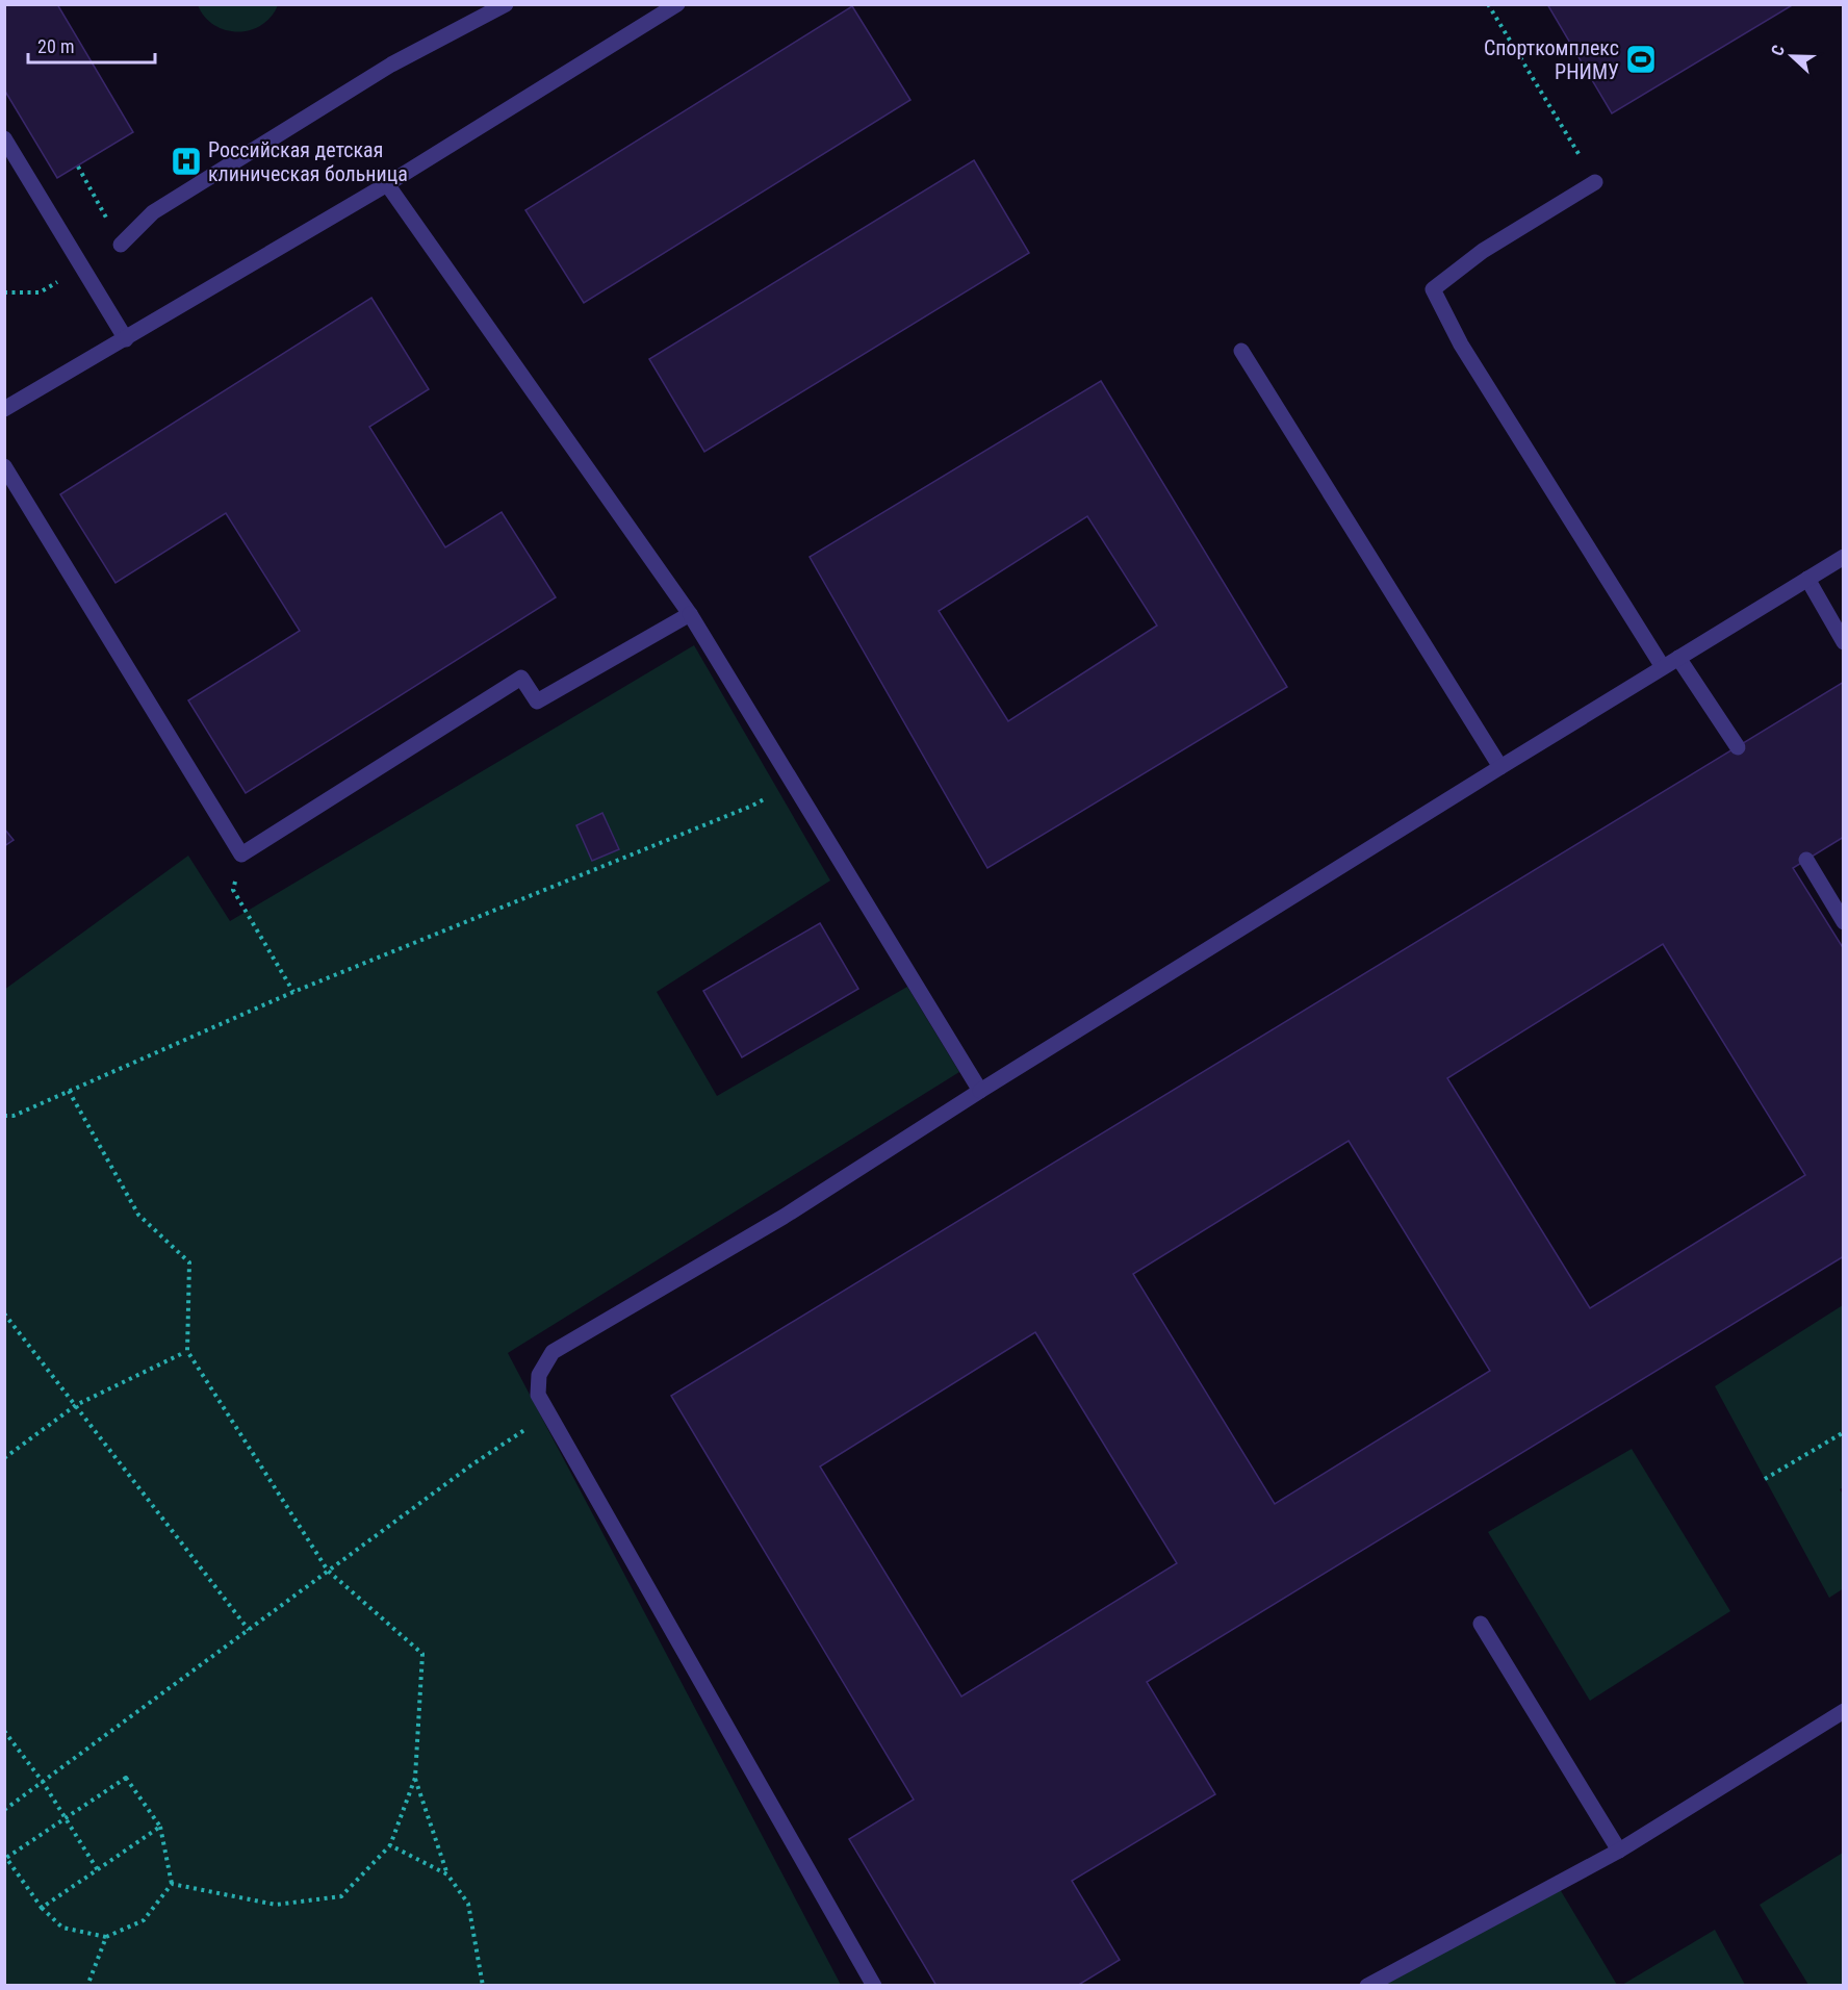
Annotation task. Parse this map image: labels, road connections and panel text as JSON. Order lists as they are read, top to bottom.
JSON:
{
  "places": {
    "sports": ["Спорткомплекс РНИМУ"],
    "hospital": ["Российская детская клиническая больница"]
  },
  "scale_bar": "20 m",
  "north": "left"
}
